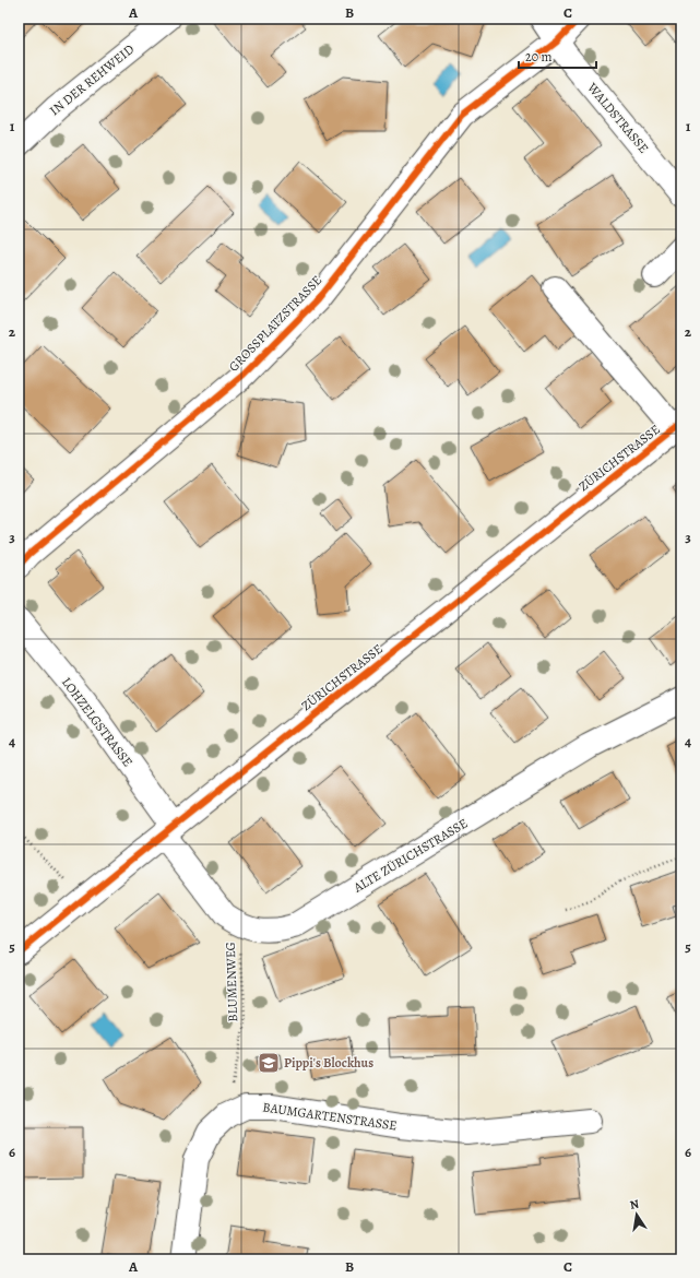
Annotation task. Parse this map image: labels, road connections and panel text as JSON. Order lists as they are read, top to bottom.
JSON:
{
  "streets": {
    "street": [
      "IN DER REHWEID",
      "WALDSTRASSE",
      "GROSSPLATZSTRASSE",
      "ZÜRICHSTRASSE",
      "LOHZELGSTRASSE",
      "ALTE ZÜRICHSTRASSE",
      "BAUMGARTENSTRASSE"
    ],
    "path": ["BLUMENWEG"]
  },
  "crossings": [
    ["WALDSTRASSE", "GROSSPLATZSTRASSE"],
    ["ZÜRICHSTRASSE", "LOHZELGSTRASSE"],
    ["ZÜRICHSTRASSE", "ALTE ZÜRICHSTRASSE"],
    ["LOHZELGSTRASSE", "ALTE ZÜRICHSTRASSE"],
    ["ALTE ZÜRICHSTRASSE", "BLUMENWEG"],
    ["BLUMENWEG", "BAUMGARTENSTRASSE"]
  ],
  "places": {
    "school or university": ["Pippi's Blockhus"]
  },
  "scale_bar": "20 m",
  "north": "top",
  "grid": {
    "columns": ["A", "B", "C"],
    "rows": [
      "1",
      "2",
      "3",
      "4",
      "5",
      "6"
    ]
  }
}
